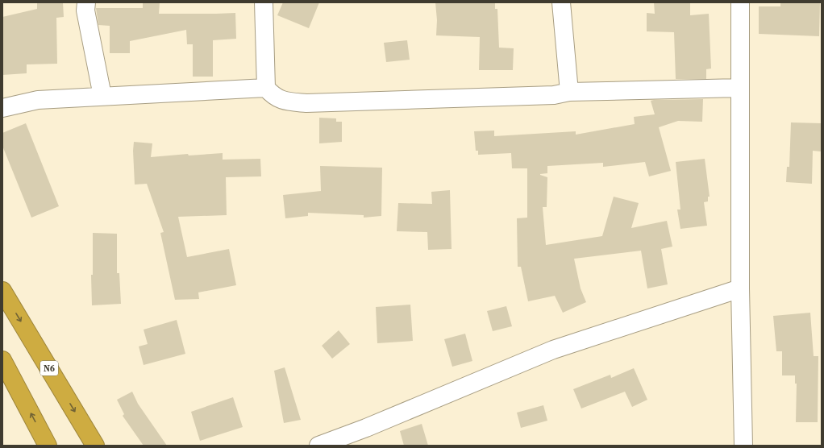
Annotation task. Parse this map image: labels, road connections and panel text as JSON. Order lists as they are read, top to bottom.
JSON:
{
  "streets": {
    "highway": ["N6"]
  }
}
